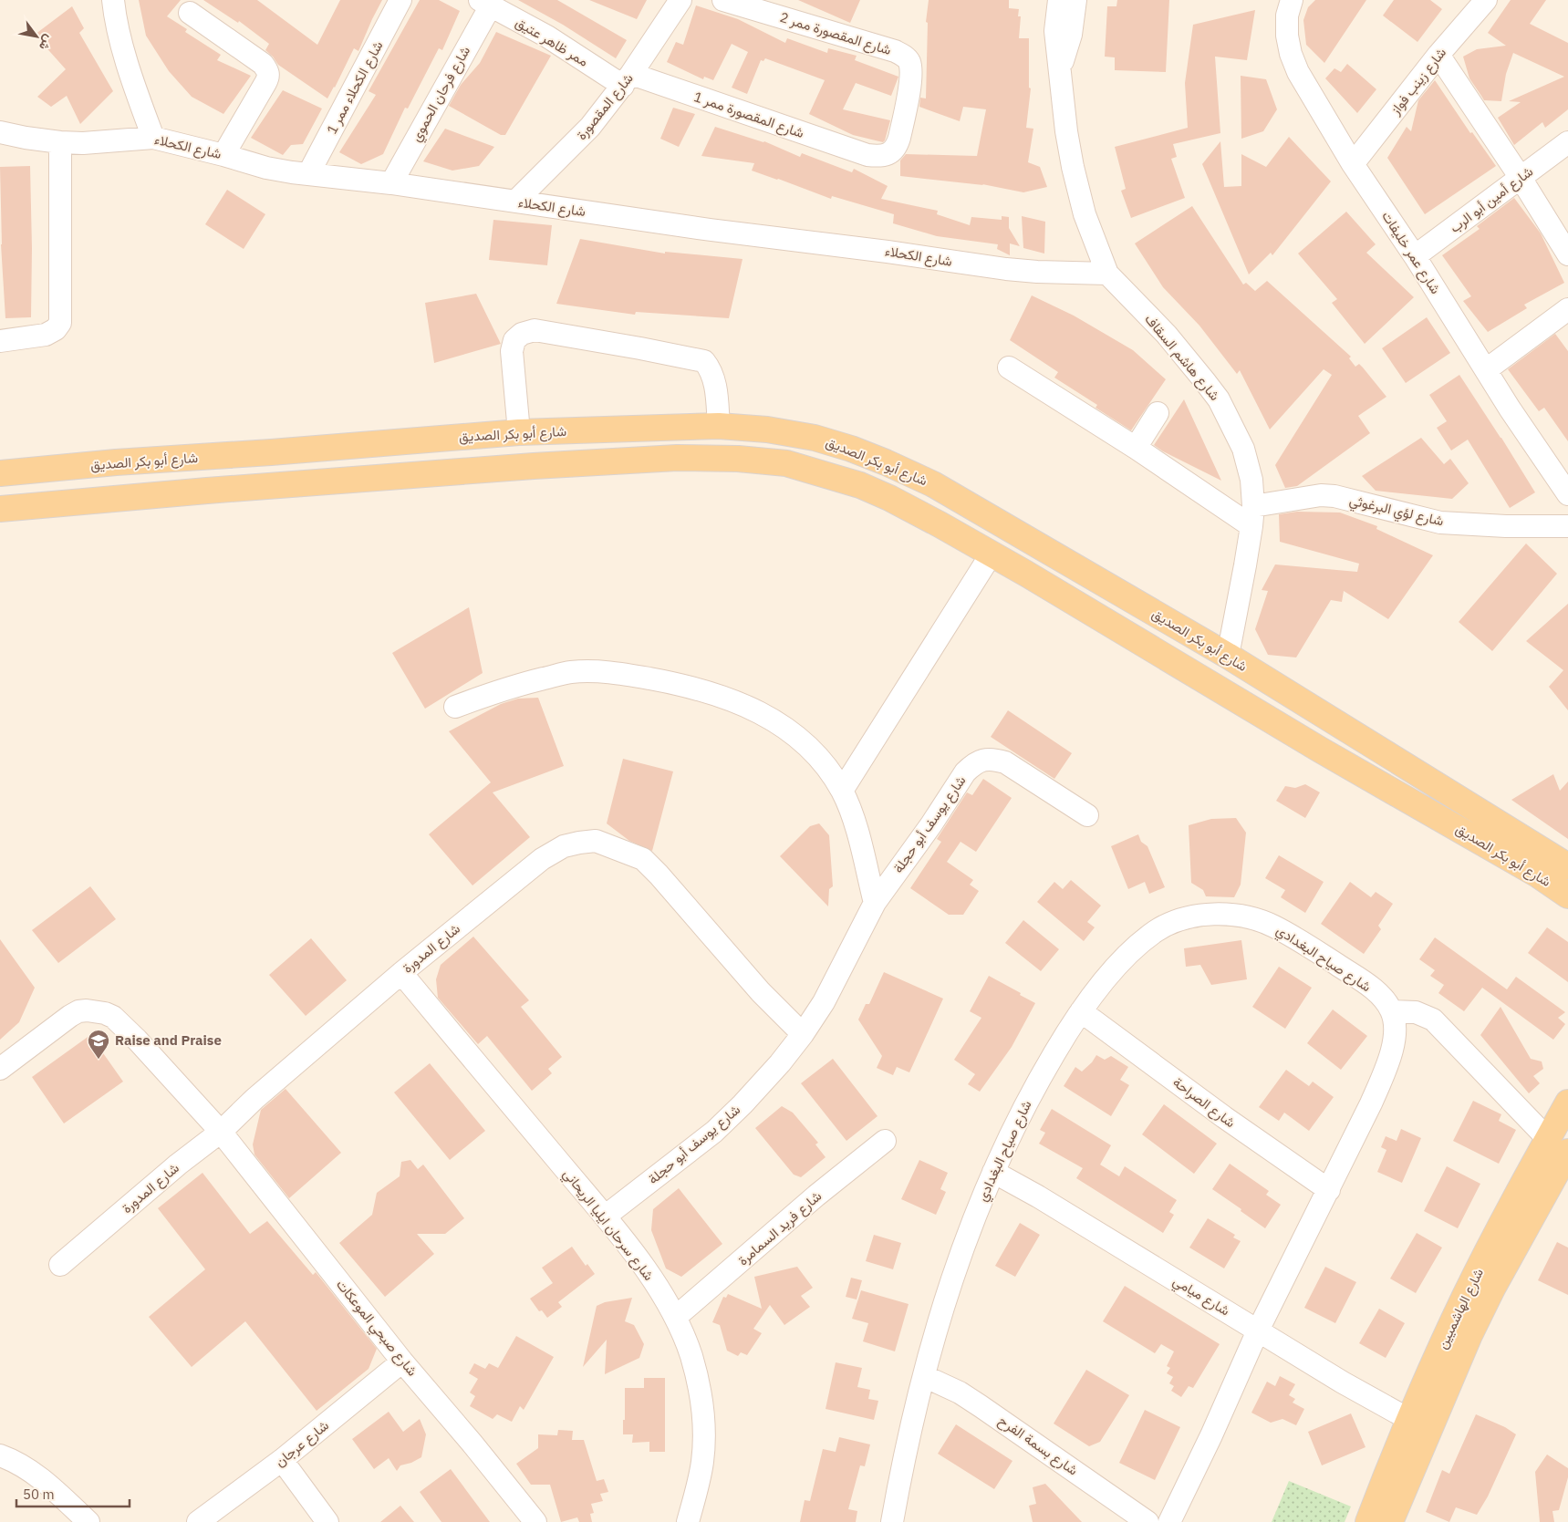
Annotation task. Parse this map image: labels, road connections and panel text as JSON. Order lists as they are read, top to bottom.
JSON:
{
  "streets": {
    "main road": ["شارع أبو بكر الصديق", "شارع الهاشميين"],
    "street": [
      "شارع المقصورة ممر 2",
      "ممر ظاهر عتيق",
      "شارع زينب فواز",
      "شارع الكحلاء ممر 1",
      "شارع فرحان الحموي",
      "شارع المقصورة",
      "شارع المقصورة ممر 1",
      "شارع الكحلاء",
      "شارع أمين أبو الرب",
      "شارع عمر خليفات",
      "شارع هاشم السقاف",
      "شارع لؤي البرغوثي",
      "شارع يوسف أبو حجلة",
      "شارع المدورة",
      "شارع صياح البغدادي",
      "شارع الصراحة",
      "شارع سرحان ايليا الريحاني",
      "شارع فريد السمامرة",
      "شارع ميامي",
      "شارع صبحي الموعكات",
      "شارع عرجان",
      "شارع بسمة الفرح"
    ]
  },
  "crossings": [
    ["شارع المقصورة ممر 2", "شارع المقصورة ممر 1"],
    ["ممر ظاهر عتيق", "شارع فرحان الحموي"],
    ["ممر ظاهر عتيق", "شارع المقصورة"],
    ["ممر ظاهر عتيق", "شارع المقصورة ممر 1"],
    ["شارع زينب فواز", "شارع عمر خليفات"],
    ["شارع الكحلاء ممر 1", "شارع الكحلاء"],
    ["شارع فرحان الحموي", "شارع الكحلاء"],
    ["شارع المقصورة", "شارع المقصورة ممر 1"],
    ["شارع المقصورة", "شارع الكحلاء"],
    ["شارع الكحلاء", "شارع هاشم السقاف"],
    ["شارع أمين أبو الرب", "شارع عمر خليفات"],
    ["شارع هاشم السقاف", "شارع أبو بكر الصديق"],
    ["شارع هاشم السقاف", "شارع لؤي البرغوثي"],
    ["شارع يوسف أبو حجلة", "شارع المدورة"],
    ["شارع يوسف أبو حجلة", "شارع سرحان ايليا الريحاني"],
    ["شارع المدورة", "شارع سرحان ايليا الريحاني"],
    ["شارع المدورة", "شارع صبحي الموعكات"],
    ["شارع صياح البغدادي", "شارع الصراحة"],
    ["شارع صياح البغدادي", "شارع ميامي"],
    ["شارع صياح البغدادي", "شارع بسمة الفرح"],
    ["شارع سرحان ايليا الريحاني", "شارع فريد السمامرة"],
    ["شارع ميامي", "شارع الهاشميين"],
    ["شارع صبحي الموعكات", "شارع عرجان"]
  ],
  "places": {
    "school or university": ["Raise and Praise"]
  },
  "scale_bar": "50 m",
  "north": "bottom right"
}
